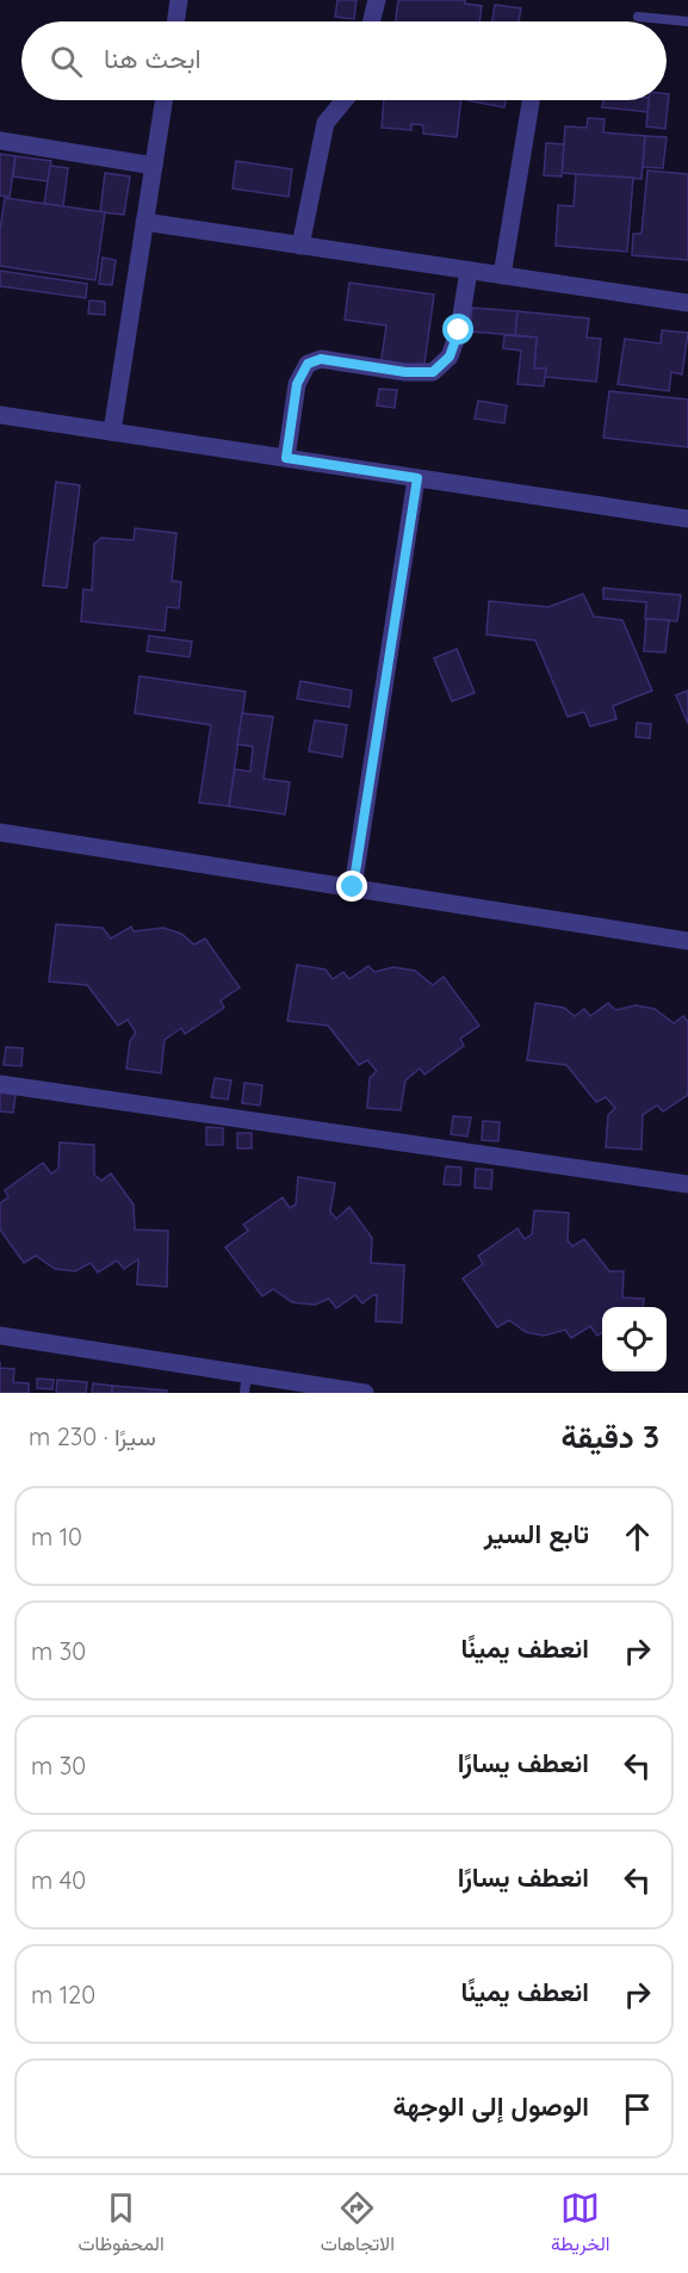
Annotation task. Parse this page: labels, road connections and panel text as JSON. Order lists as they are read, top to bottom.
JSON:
{
  "page": {
    "search": "ابحث هنا",
    "heading": ["3 دقيقة", "سيرًا · 230 m"],
    "list": [
      ["تابع السير", "10 m"],
      ["انعطف يمينًا", "30 m"],
      ["انعطف يسارًا", "30 m"],
      ["انعطف يسارًا", "40 m"],
      ["انعطف يمينًا", "120 m"],
      "الوصول إلى الوجهة"
    ],
    "nav": ["الخريطة", "الاتجاهات", "المحفوظات"]
  }
}
